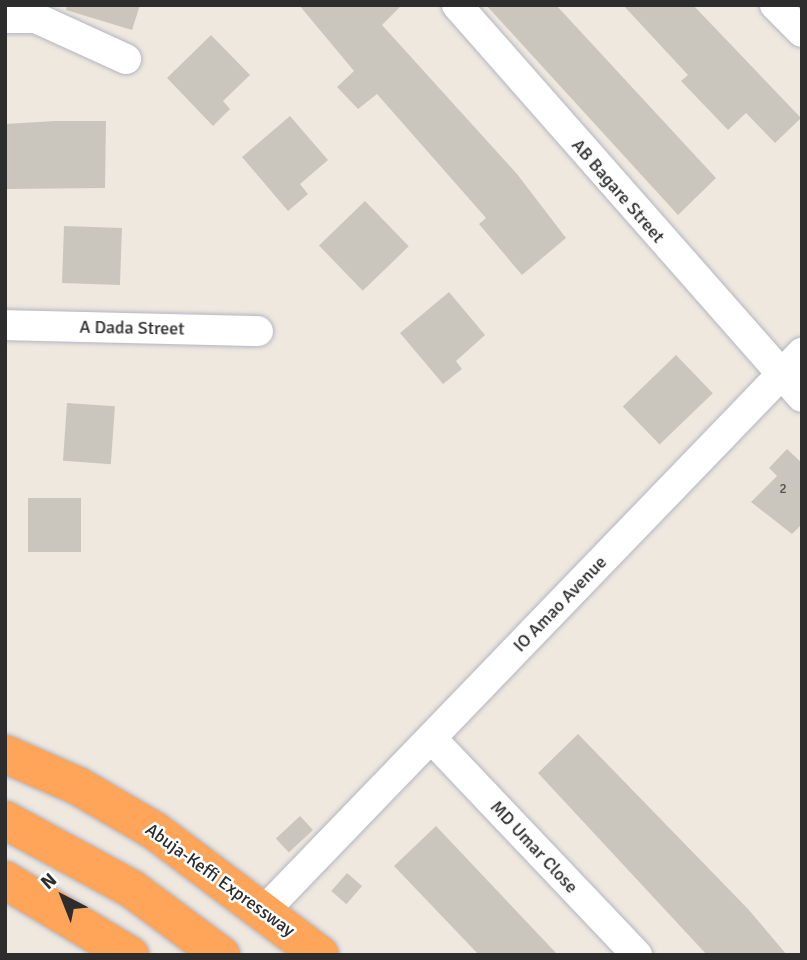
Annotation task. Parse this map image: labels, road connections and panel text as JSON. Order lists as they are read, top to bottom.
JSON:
{
  "streets": {
    "highway": ["Abuja-Keffi Expressway"],
    "street": [
      "AB Bagare Street",
      "A Dada Street",
      "IO Amao Avenue",
      "MD Umar Close"
    ]
  },
  "crossings": [
    ["AB Bagare Street", "IO Amao Avenue"],
    ["IO Amao Avenue", "MD Umar Close"],
    ["IO Amao Avenue", "Abuja-Keffi Expressway"]
  ],
  "house_numbers": ["2"],
  "north": "top left"
}
